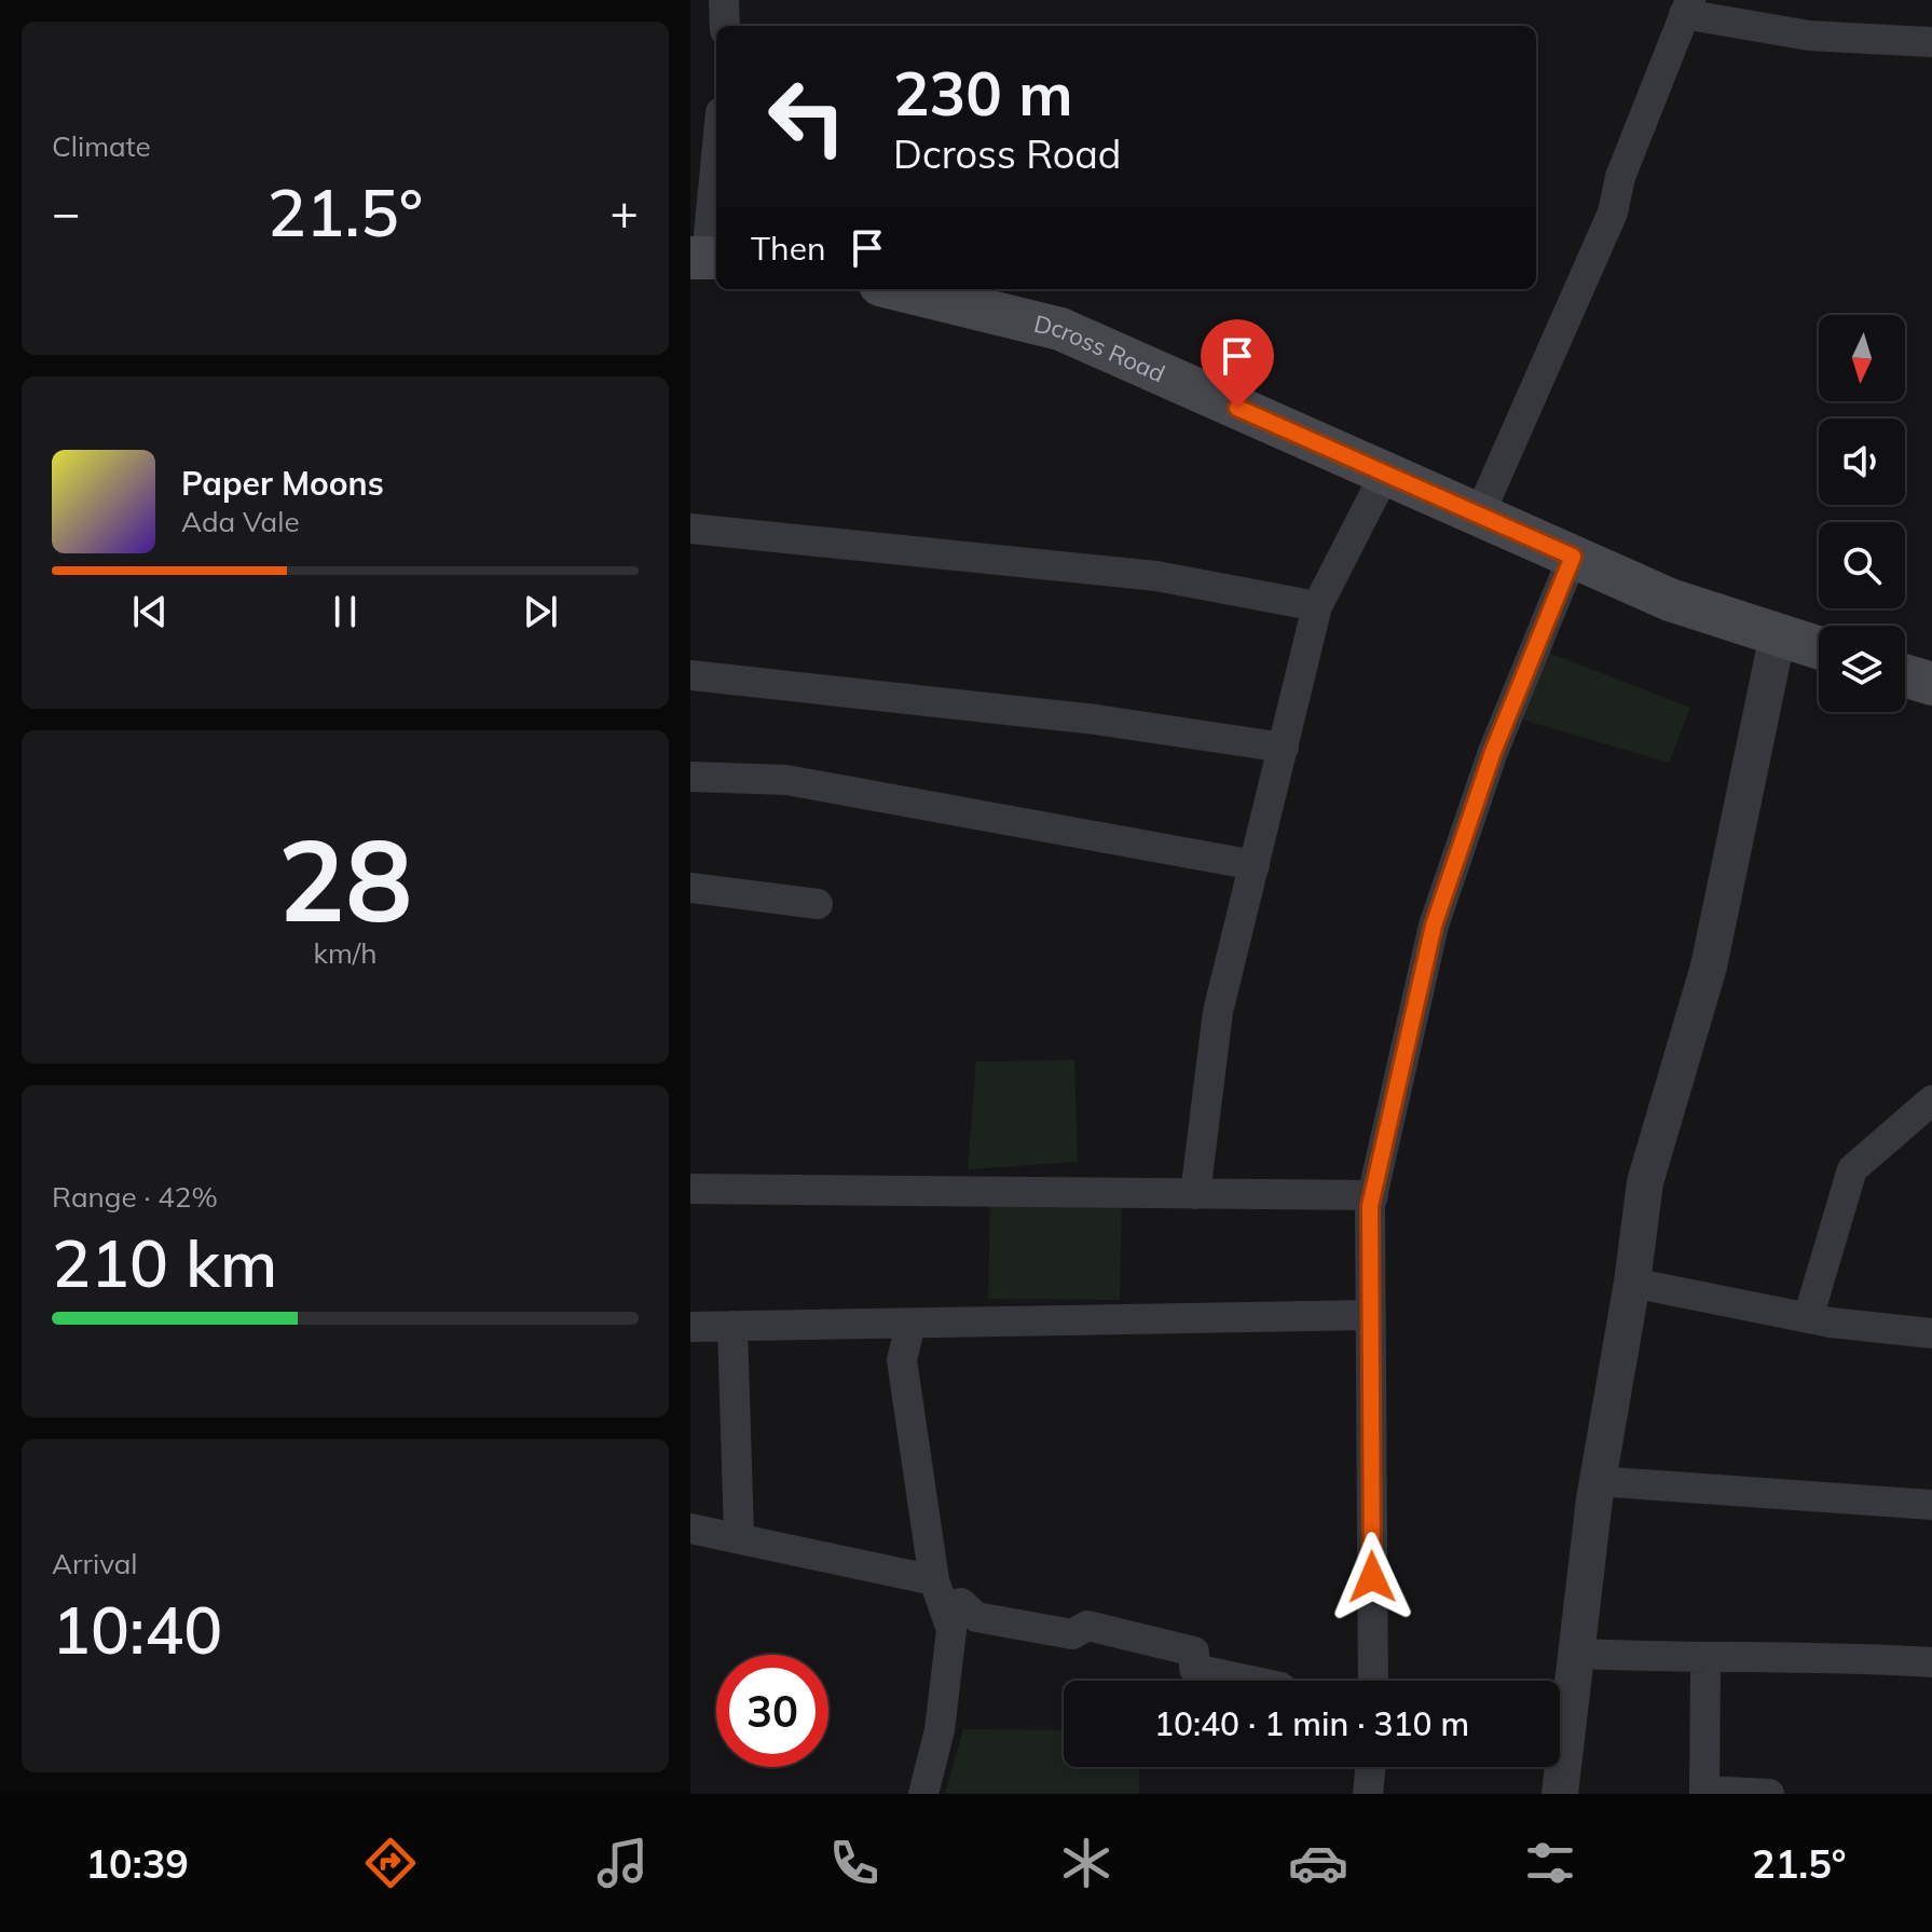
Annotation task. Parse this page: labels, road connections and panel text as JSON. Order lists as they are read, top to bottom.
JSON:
{
  "streets": {
    "main road": ["Dcross Road"]
  },
  "north": "bottom",
  "page": {
    "tile": [
      "Climate",
      ["28", "km/h"],
      ["Range · 42%", "210 km"],
      ["Arrival", "10:40"]
    ],
    "turn": ["230 m", "Dcross Road"],
    "heat": ["−", "21.5°", "+"],
    "then": "Then",
    "song": ["Paper Moons", "Ada Vale"],
    "limit": "30",
    "trip": "10:40 · 1 min · 310 m",
    "tabs": ["10:39", "21.5°"]
  }
}
